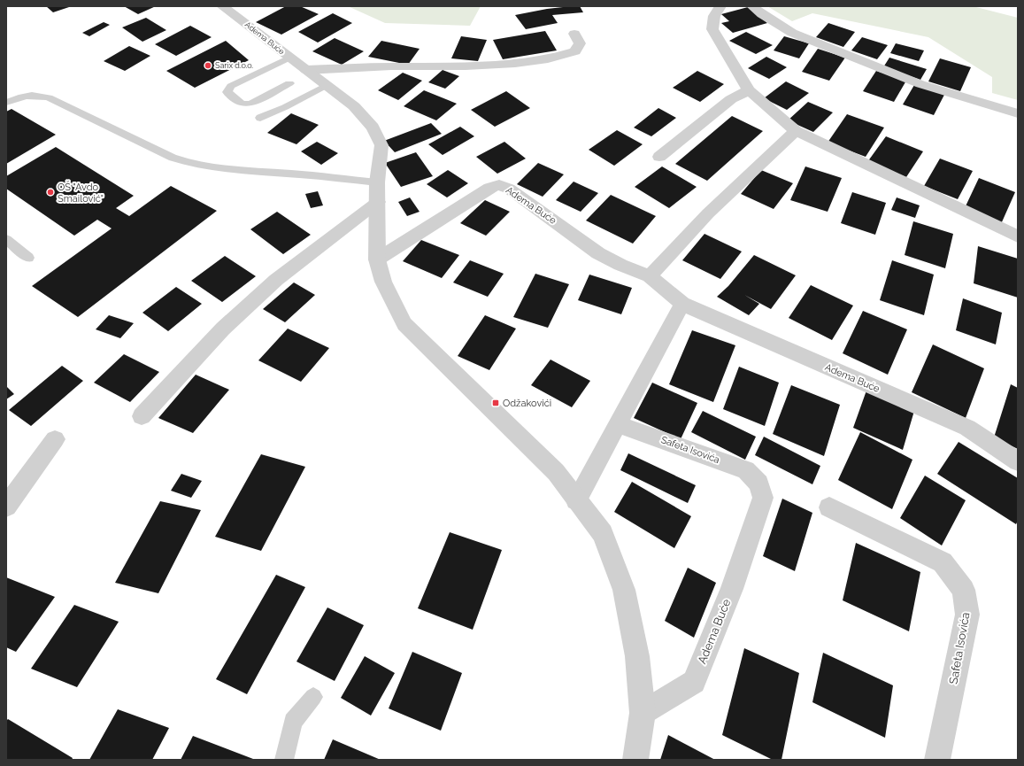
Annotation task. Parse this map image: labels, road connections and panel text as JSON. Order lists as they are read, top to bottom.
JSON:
{
  "streets": {
    "street": ["Adema Buće", "Safeta Isovića"]
  },
  "crossings": [
    ["Adema Buće", "Safeta Isovića"]
  ],
  "places": {
    "other": ["Sarix d.o.o.", "OŠ \"Avdo Smailović\""],
    "transit": ["Odžakovići"]
  }
}
